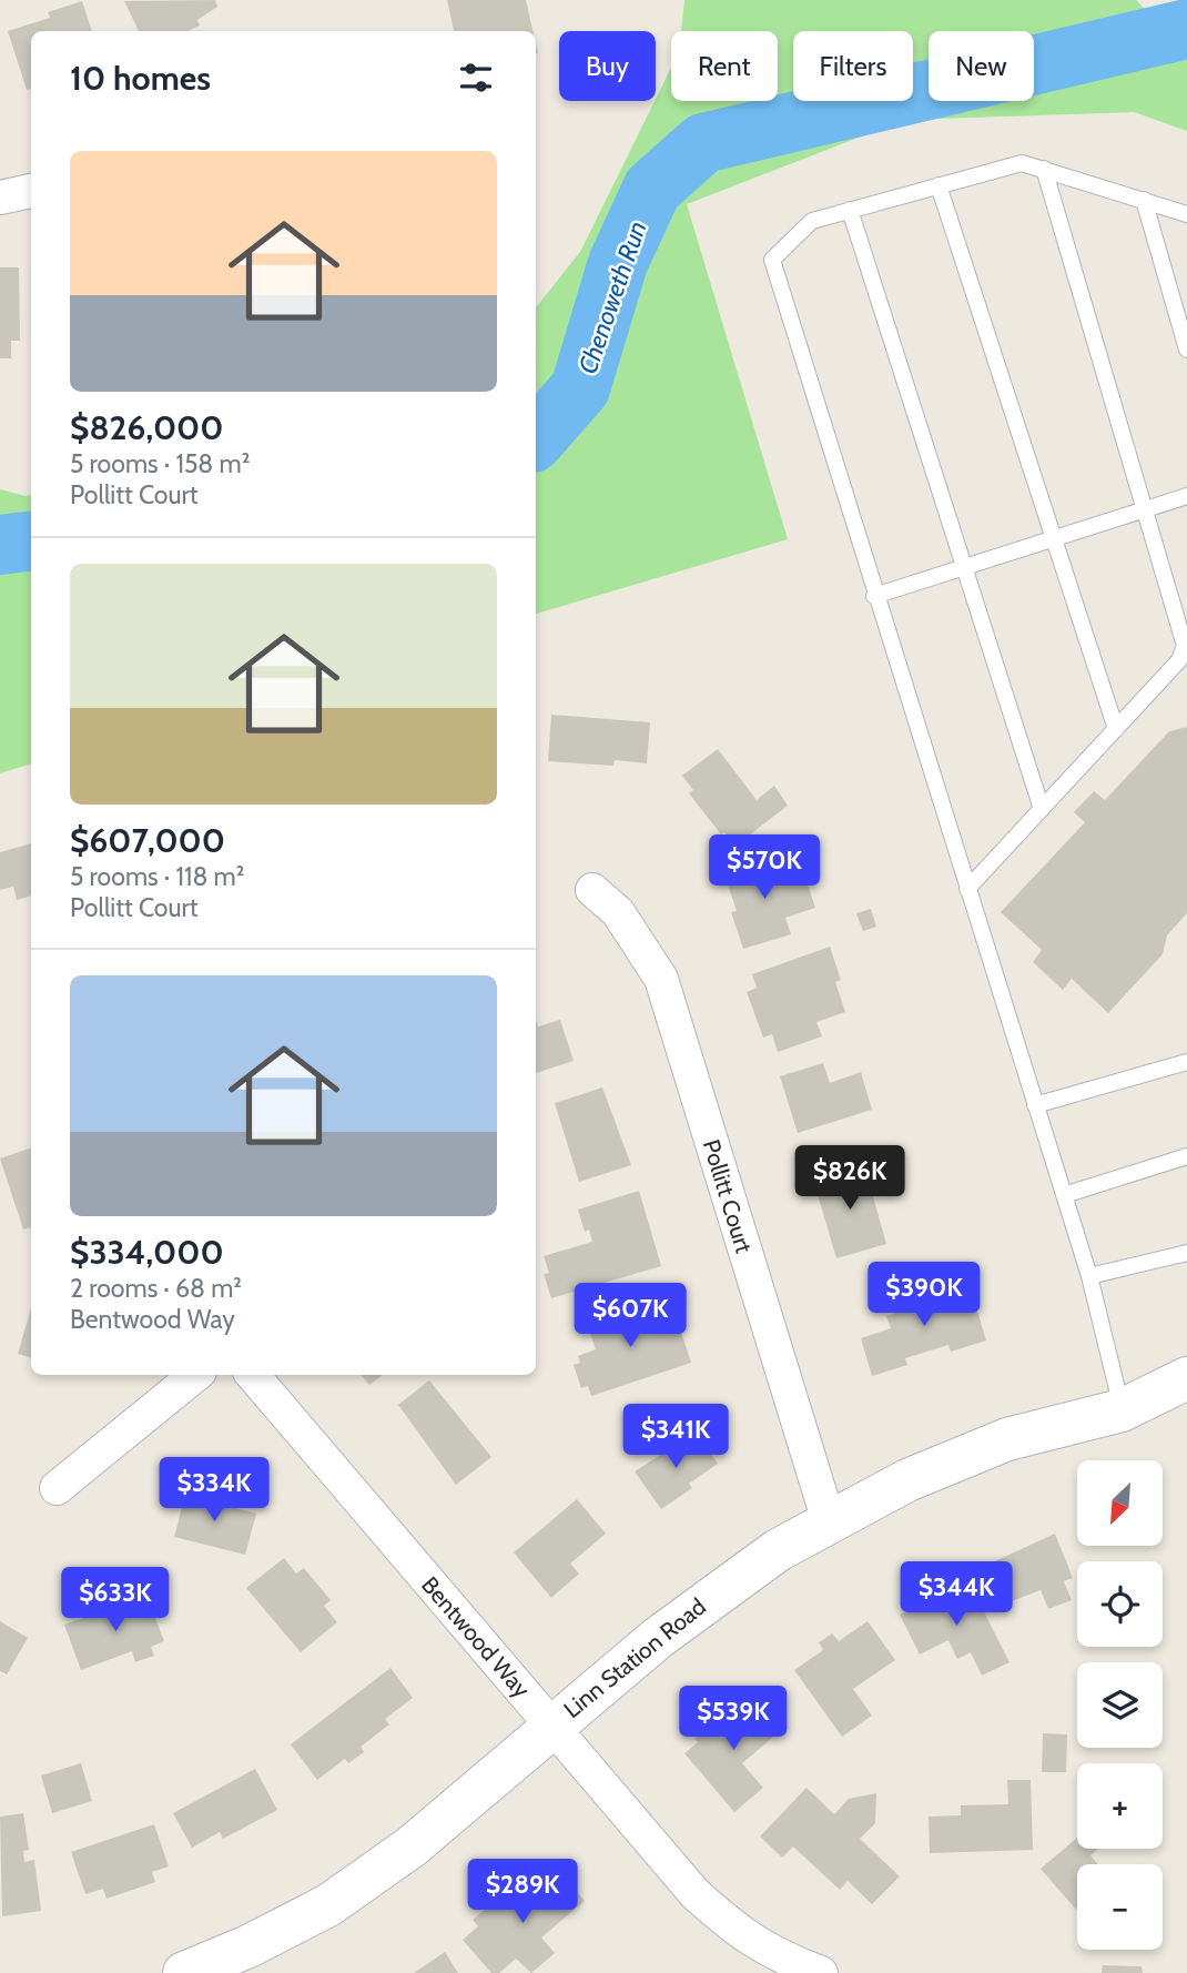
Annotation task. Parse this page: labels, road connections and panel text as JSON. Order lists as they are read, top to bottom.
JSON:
{
  "streets": {
    "street": ["Pollitt Court", "Bentwood Way", "Linn Station Road"]
  },
  "crossings": [
    ["Pollitt Court", "Linn Station Road"],
    ["Bentwood Way", "Linn Station Road"]
  ],
  "water": ["Chenoweth Run"],
  "north": "bottom left",
  "page": {
    "chip": [
      "Buy",
      "Rent",
      "Filters",
      "New"
    ],
    "heading": "10 homes",
    "list": [
      {
        "name": "$826,000",
        "note": "5 rooms · 158 m² · Pollitt Court"
      },
      {
        "name": "$607,000",
        "note": "5 rooms · 118 m² · Pollitt Court"
      },
      {
        "name": "$334,000",
        "note": "2 rooms · 68 m² · Bentwood Way"
      }
    ],
    "price": [
      "$570K",
      "$826K",
      "$390K",
      "$607K",
      "$341K",
      "$334K",
      "$344K",
      "$633K",
      "$539K",
      "$289K"
    ],
    "map_buttons": ["+", "−"]
  }
}
